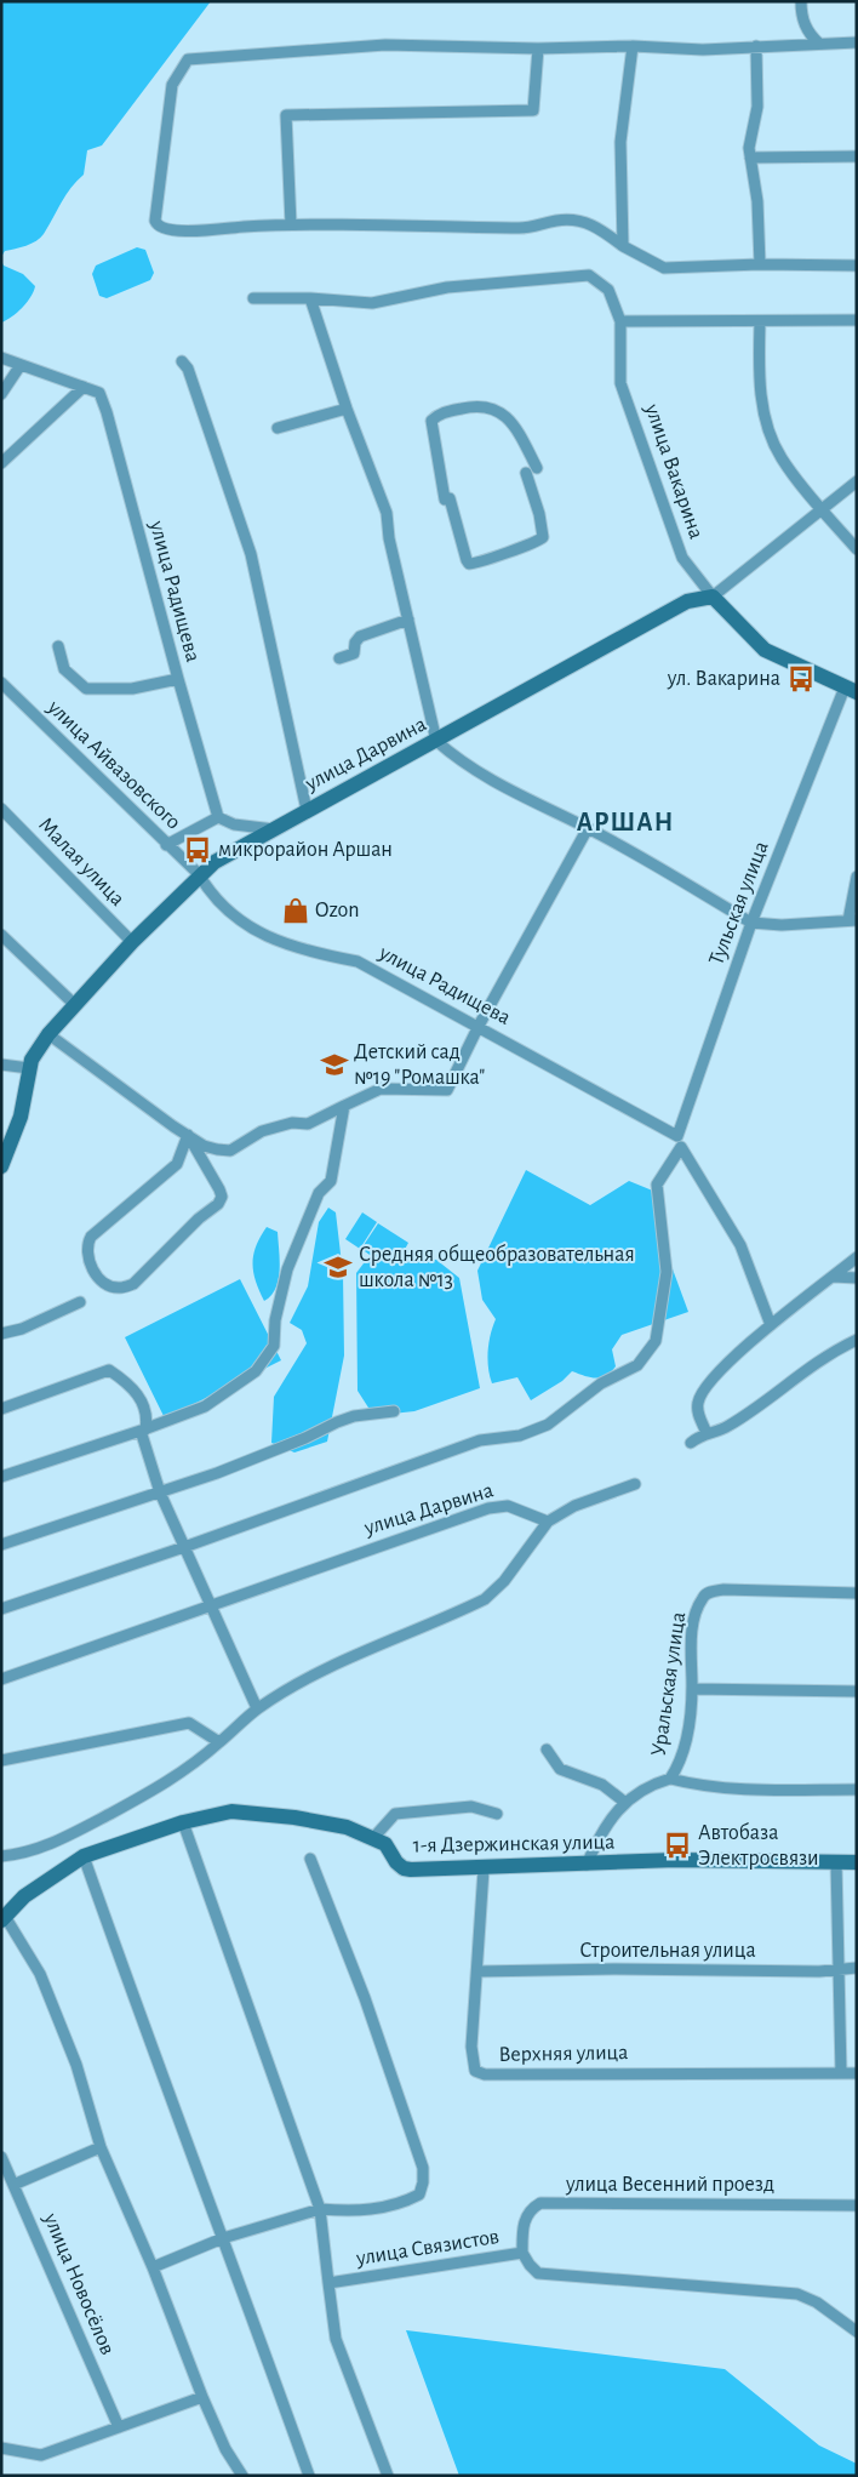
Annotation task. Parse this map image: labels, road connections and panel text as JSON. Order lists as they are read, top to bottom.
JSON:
{
  "streets": {
    "street": [
      "улица Вакарина",
      "улица Радищева",
      "улица Дарвина",
      "улица Айвазовского",
      "Малая улица",
      "Тульская улица",
      "Уральская улица",
      "1-я Дзержинская улица",
      "Строительная улица",
      "Верхняя улица",
      "улица Весенний проезд",
      "улица Связистов",
      "улица Новосёлов"
    ]
  },
  "crossings": [
    ["улица Вакарина", "улица Дарвина"],
    ["улица Вакарина", "Тульская улица"],
    ["улица Радищева", "улица Дарвина"],
    ["улица Радищева", "улица Айвазовского"],
    ["улица Радищева", "Тульская улица"],
    ["улица Дарвина", "улица Айвазовского"],
    ["улица Дарвина", "Малая улица"],
    ["улица Дарвина", "Тульская улица"],
    ["1-я Дзержинская улица", "Верхняя улица"],
    ["Строительная улица", "Верхняя улица"],
    ["улица Весенний проезд", "улица Связистов"]
  ],
  "districts": ["АРШАН"],
  "places": {
    "bus stop": ["ул. Вакарина", "микрорайон Аршан", "Автобаза Электросвязи"],
    "shop": ["Ozon"],
    "school or university": ["Детский сад №19 \"Ромашка\"", "Средняя общеобразовательная школа №13"]
  }
}
